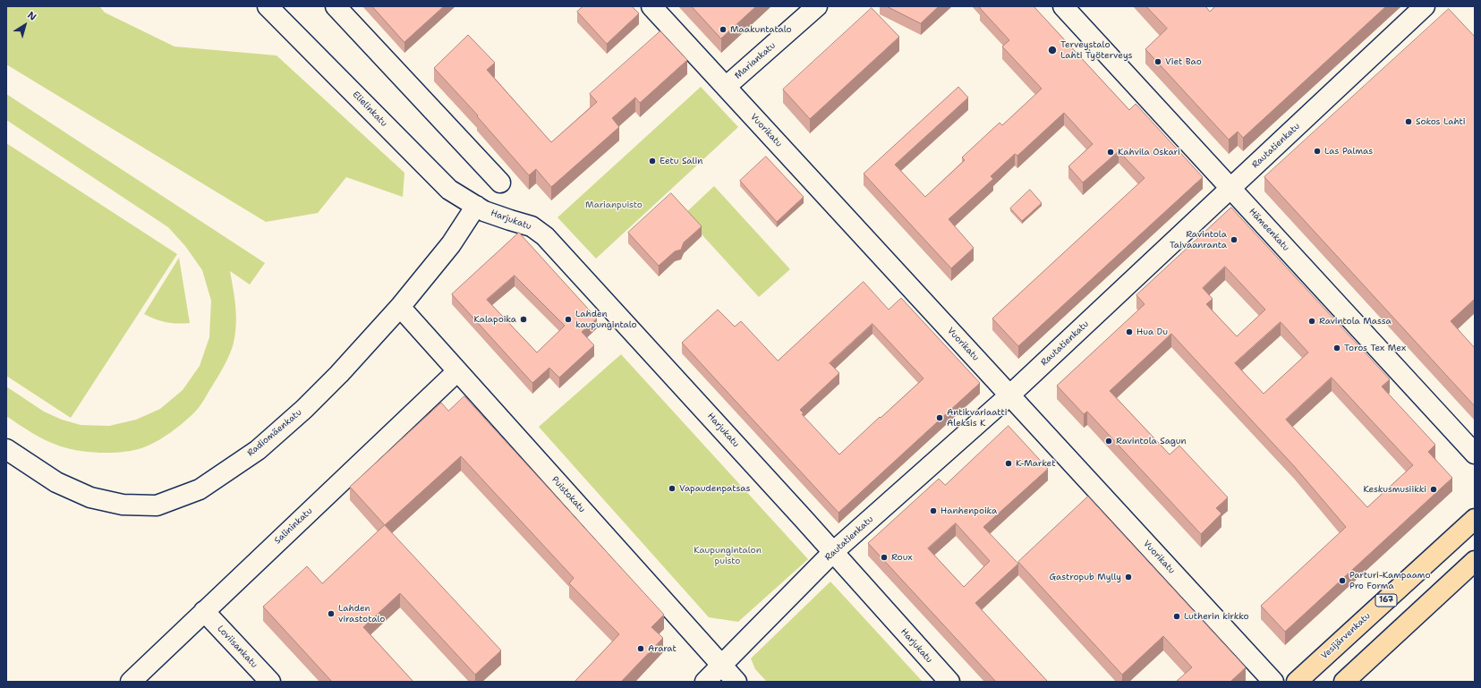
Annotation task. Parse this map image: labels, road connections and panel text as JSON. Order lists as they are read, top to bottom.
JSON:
{
  "streets": {
    "main road": ["167", "Vesijärvenkatu"],
    "street": [
      "Mariankatu",
      "Elielinkatu",
      "Vuorikatu",
      "Rautatienkatu",
      "Harjukatu",
      "Hämeenkatu",
      "Radiomäenkatu",
      "Puistokatu",
      "Salininkatu",
      "Loviisankatu"
    ]
  },
  "crossings": [
    ["Mariankatu", "Vuorikatu"],
    ["Elielinkatu", "Harjukatu"],
    ["Elielinkatu", "Radiomäenkatu"],
    ["Vuorikatu", "Rautatienkatu"],
    ["Rautatienkatu", "Harjukatu"],
    ["Rautatienkatu", "Hämeenkatu"],
    ["Rautatienkatu", "Puistokatu"],
    ["Harjukatu", "Radiomäenkatu"],
    ["Radiomäenkatu", "Puistokatu"],
    ["Puistokatu", "Salininkatu"],
    ["Salininkatu", "Loviisankatu"]
  ],
  "parks": ["Marianpuisto", "Kaupungintalon puisto"],
  "places": [
    "Maakuntatalo",
    "Terveystalo Lahti Työterveys",
    "Viet Bao",
    "Sokos Lahti",
    "Las Palmas",
    "Kahvila Oskari",
    "Eetu Salin",
    "Ravintola Taivaanranta",
    "Kalapoika",
    "Lahden kaupungintalo",
    "Ravintola Massa",
    "Hua Du",
    "Toros Tex Mex",
    "Antikvariaatti Aleksis K",
    "Ravintola Sagun",
    "K-Market",
    "Vapaudenpatsas",
    "Keskusmusiikki",
    "Hanhenpoika",
    "Roux",
    "Gastropub Mylly",
    "Parturi-Kampaamo Pro Forma",
    "Lahden virastotalo",
    "Lutherin kirkko",
    "Ararat"
  ],
  "north": "top right"
}
